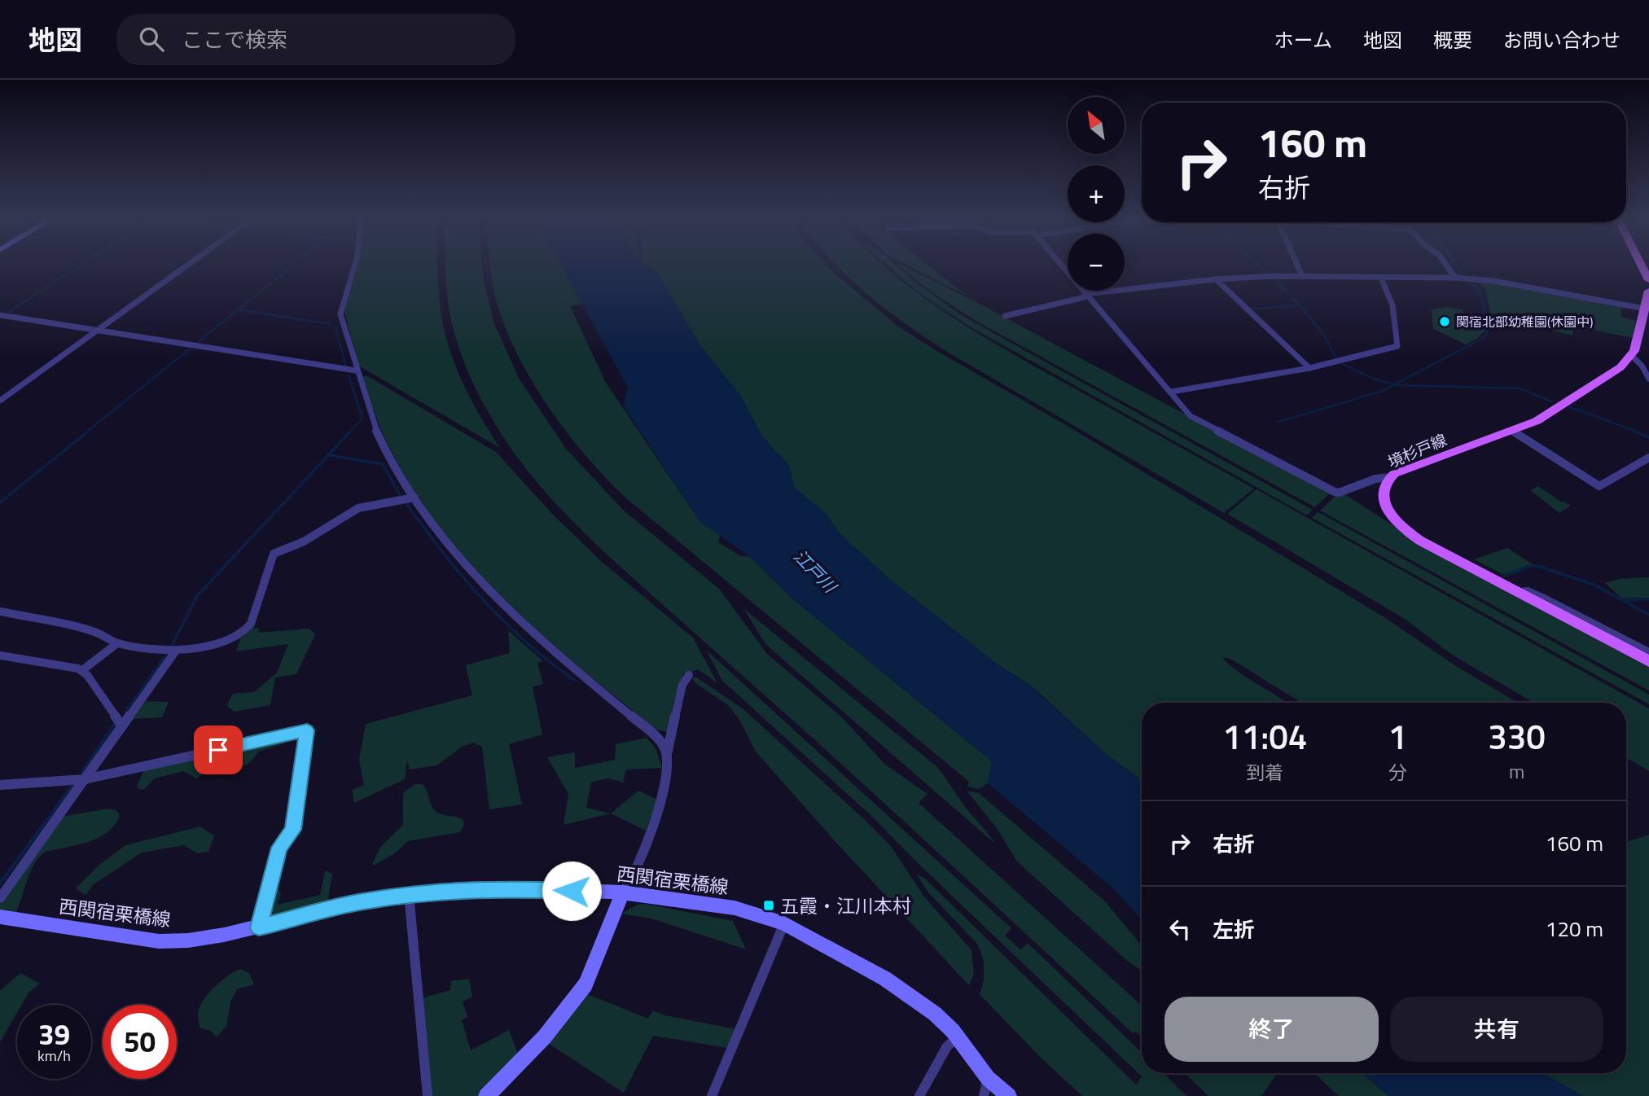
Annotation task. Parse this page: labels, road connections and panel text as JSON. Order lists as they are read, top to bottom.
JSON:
{
  "streets": {
    "main road": ["境杉戸線", "西関宿栗橋線"]
  },
  "water": ["江戸川"],
  "places": {
    "other": ["関宿北部幼稚園(休園中)"],
    "transit": ["五霞・江川本村"]
  },
  "north": "top left",
  "page": {
    "header": "地図",
    "search": "ここで検索",
    "nav": [
      "ホーム",
      "地図",
      "概要",
      "お問い合わせ"
    ],
    "map_buttons": ["+", "−"],
    "turn": ["160 m", "右折"],
    "eta": [
      "11:04",
      "到着",
      "1",
      "分",
      "330",
      "m"
    ],
    "list": [
      {
        "name": "右折",
        "value": "160 m"
      },
      {
        "name": "左折",
        "value": "120 m"
      }
    ],
    "buttons": ["終了", "共有"],
    "speed": "39 km/h",
    "limit": "50"
  }
}
